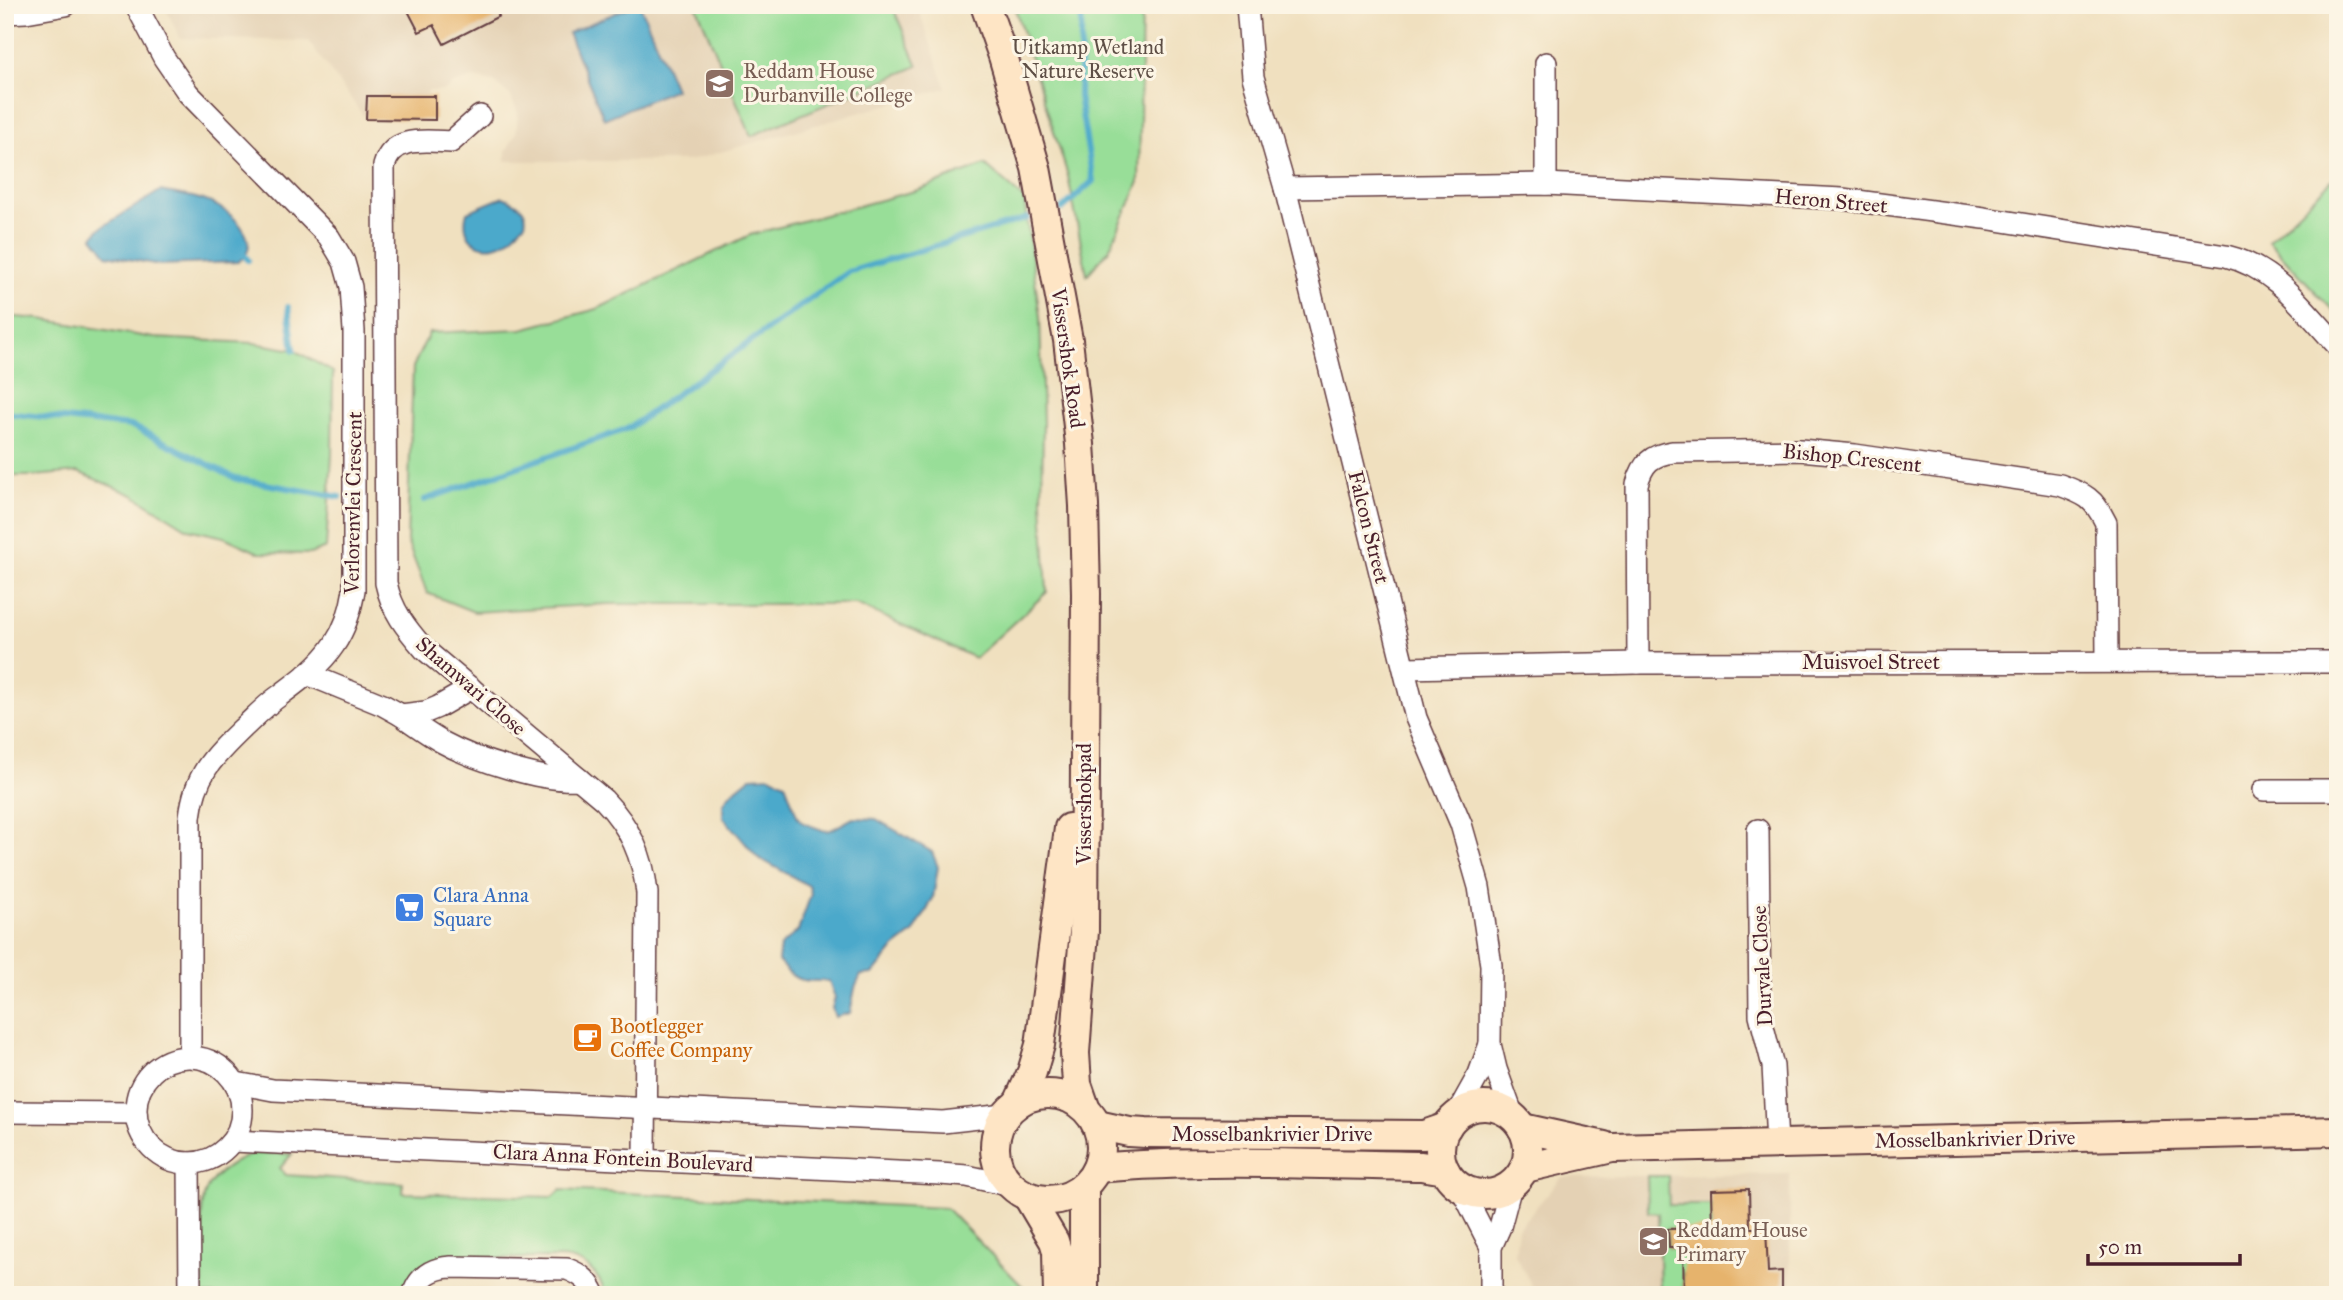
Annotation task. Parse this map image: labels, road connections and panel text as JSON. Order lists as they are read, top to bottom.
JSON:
{
  "streets": {
    "main road": ["Vissershok Road", "Vissershokpad", "Mosselbankrivier Drive"],
    "street": [
      "Heron Street",
      "Bishop Crescent",
      "Verlorenvlei Crescent",
      "Falcon Street",
      "Muisvoel Street",
      "Shamwari Close",
      "Durvale Close",
      "Clara Anna Fontein Boulevard"
    ]
  },
  "crossings": [
    ["Heron Street", "Falcon Street"],
    ["Vissershok Road", "Vissershokpad"],
    ["Bishop Crescent", "Muisvoel Street"],
    ["Verlorenvlei Crescent", "Clara Anna Fontein Boulevard"],
    ["Falcon Street", "Muisvoel Street"],
    ["Falcon Street", "Mosselbankrivier Drive"],
    ["Shamwari Close", "Clara Anna Fontein Boulevard"],
    ["Vissershokpad", "Mosselbankrivier Drive"],
    ["Vissershokpad", "Clara Anna Fontein Boulevard"],
    ["Durvale Close", "Mosselbankrivier Drive"],
    ["Mosselbankrivier Drive", "Clara Anna Fontein Boulevard"]
  ],
  "parks": ["Uitkamp Wetland Nature Reserve"],
  "places": {
    "school or university": ["Reddam House Durbanville College", "Reddam House Primary"],
    "supermarket": ["Clara Anna Square"],
    "cafe": ["Bootlegger Coffee Company"]
  },
  "scale_bar": "50 m"
}
